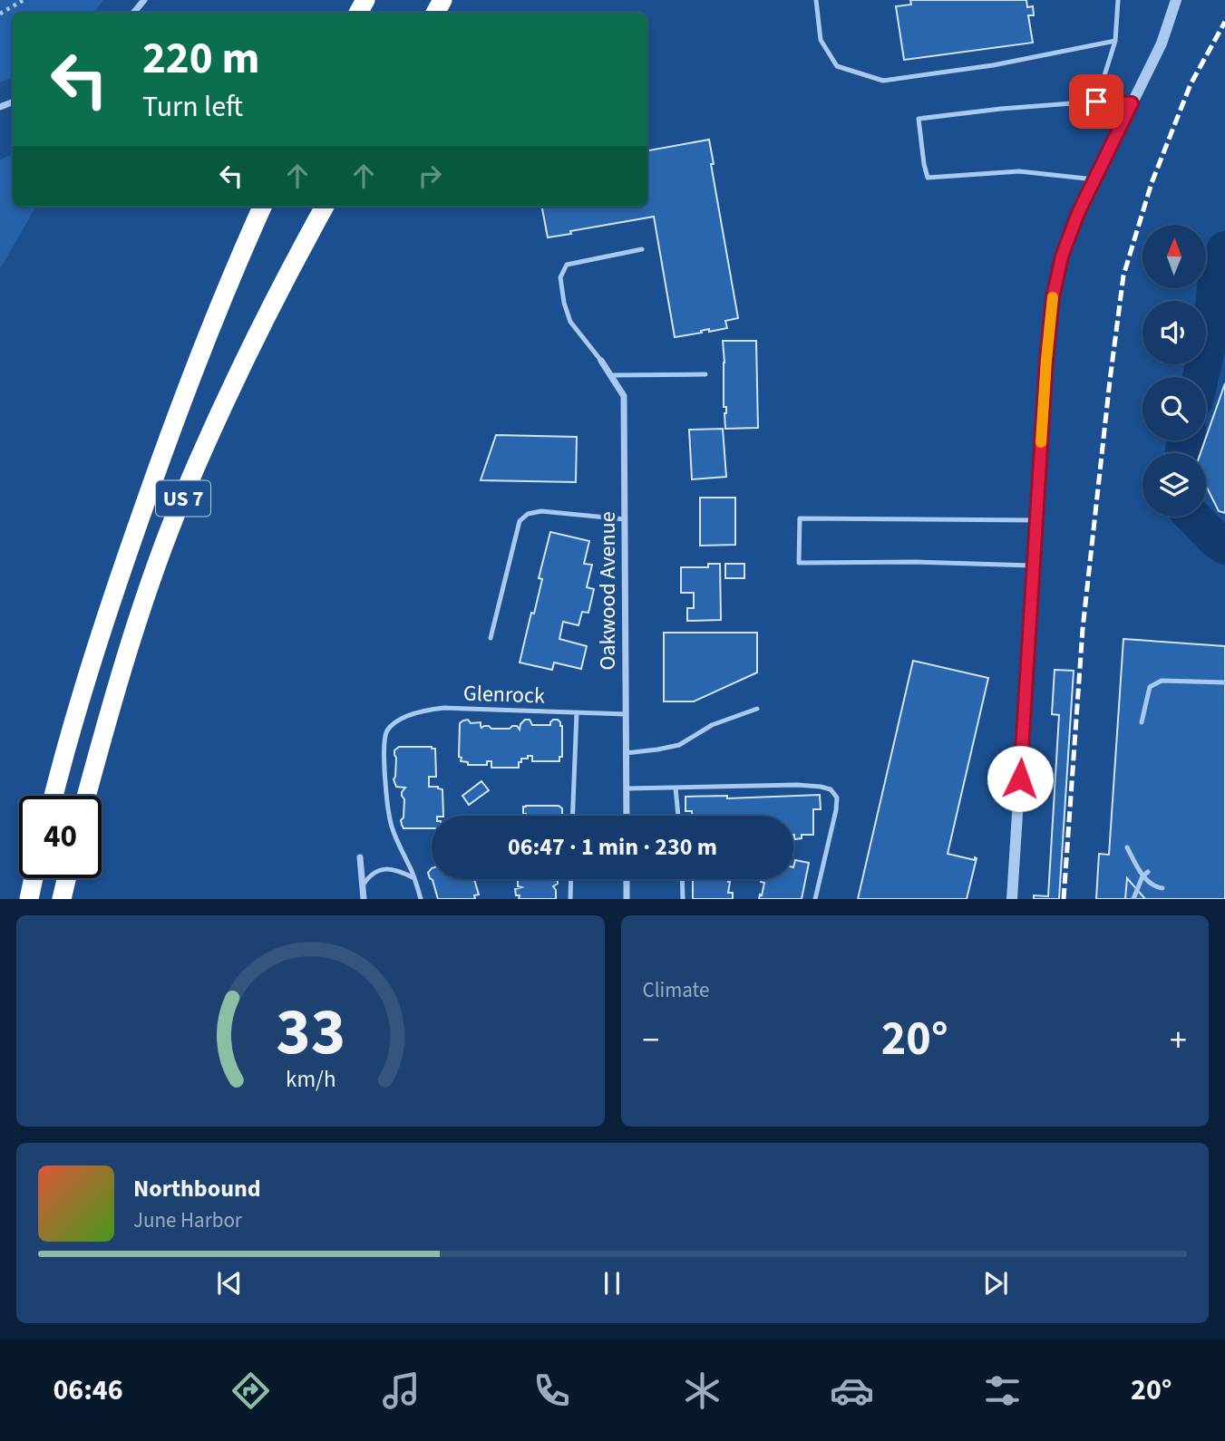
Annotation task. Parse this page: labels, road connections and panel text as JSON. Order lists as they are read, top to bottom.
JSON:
{
  "streets": {
    "highway": ["US 7"],
    "street": ["Oakwood Avenue"],
    "lane": ["Glenrock"]
  },
  "crossings": [
    ["Oakwood Avenue", "Glenrock"]
  ],
  "north": "top",
  "page": {
    "turn": ["220 m", "Turn left"],
    "limit": "40",
    "trip": "06:47 · 1 min · 230 m",
    "tile": "Climate",
    "heat": ["−", "20°", "+"],
    "song": ["Northbound", "June Harbor"],
    "tabs": ["06:46", "20°"],
    "gauge": ["33", "km/h"]
  }
}
